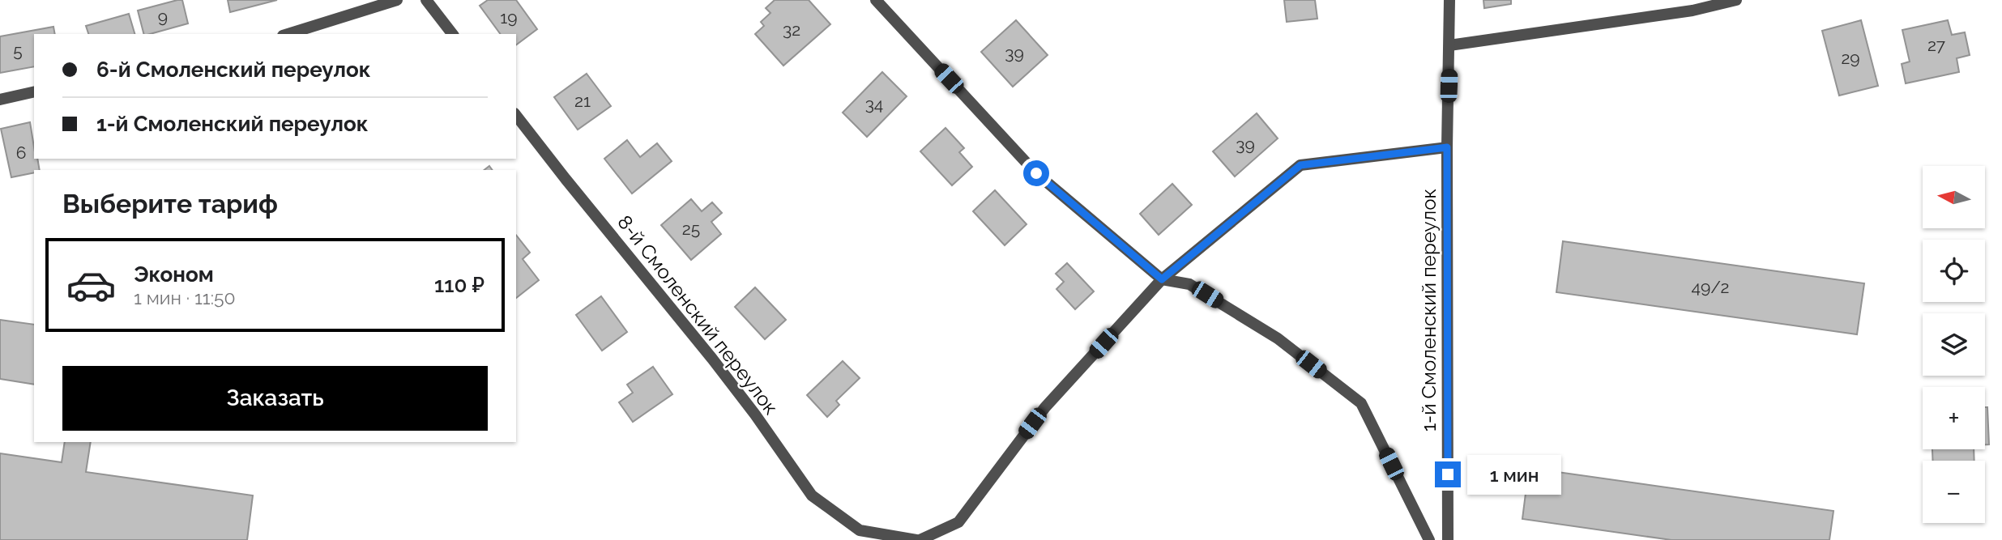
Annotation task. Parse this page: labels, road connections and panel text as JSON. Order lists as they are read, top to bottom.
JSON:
{
  "streets": {
    "street": ["1-й Смоленский переулок", "8-й Смоленский переулок"]
  },
  "house_numbers": [
    "9",
    "19",
    "32",
    "27",
    "5",
    "39",
    "29",
    "21",
    "34",
    "39",
    "6",
    "25",
    "49/2"
  ],
  "north": "left",
  "page": {
    "banner": ["6-й Смоленский переулок", "1-й Смоленский переулок"],
    "map_buttons": ["+", "−"],
    "heading": "Выберите тариф",
    "list": [
      {
        "name": "Эконом",
        "note": "1 мин · 11:50",
        "value": "110 ₽"
      }
    ],
    "buttons": "Заказать",
    "bubble": "1 мин"
  }
}
